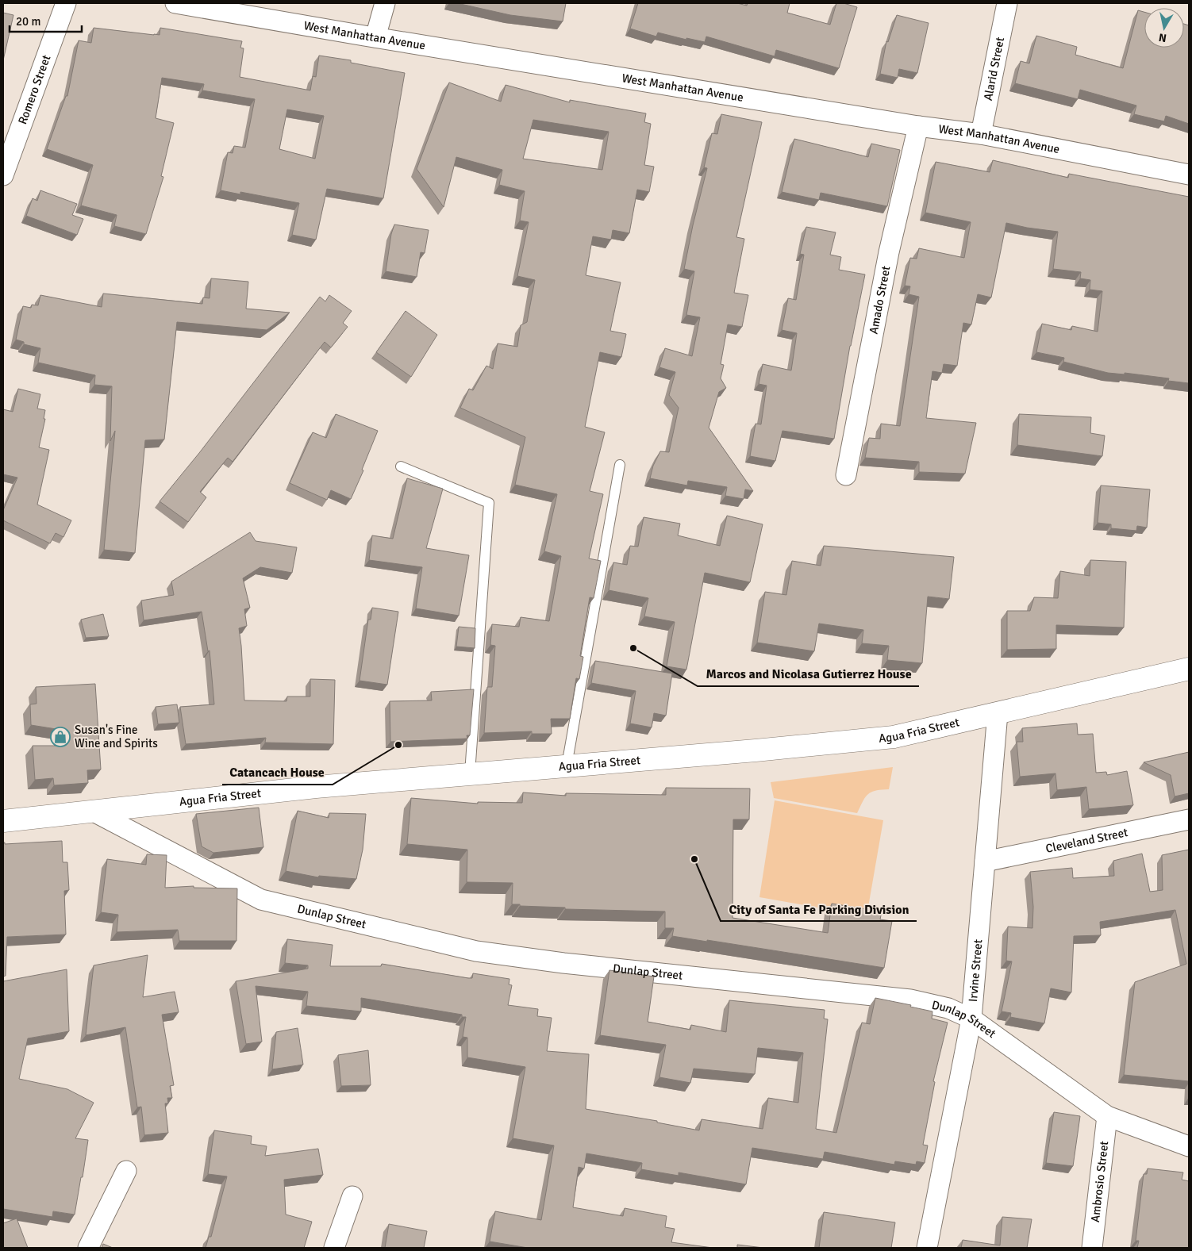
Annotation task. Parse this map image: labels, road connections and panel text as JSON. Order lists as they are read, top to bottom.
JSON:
{
  "streets": {
    "street": [
      "West Manhattan Avenue",
      "Alarid Street",
      "Romero Street",
      "Amado Street",
      "Agua Fria Street",
      "Cleveland Street",
      "Dunlap Street",
      "Irvine Street",
      "Ambrosio Street"
    ]
  },
  "crossings": [
    ["West Manhattan Avenue", "Alarid Street"],
    ["West Manhattan Avenue", "Amado Street"],
    ["Agua Fria Street", "Dunlap Street"],
    ["Agua Fria Street", "Irvine Street"],
    ["Cleveland Street", "Irvine Street"],
    ["Dunlap Street", "Irvine Street"],
    ["Dunlap Street", "Ambrosio Street"]
  ],
  "places": {
    "other": ["Marcos and Nicolasa Gutierrez House", "Catancach House", "City of Santa Fe Parking Division"],
    "shop": ["Susan's Fine Wine and Spirits"]
  },
  "scale_bar": "20 m",
  "north": "bottom"
}
